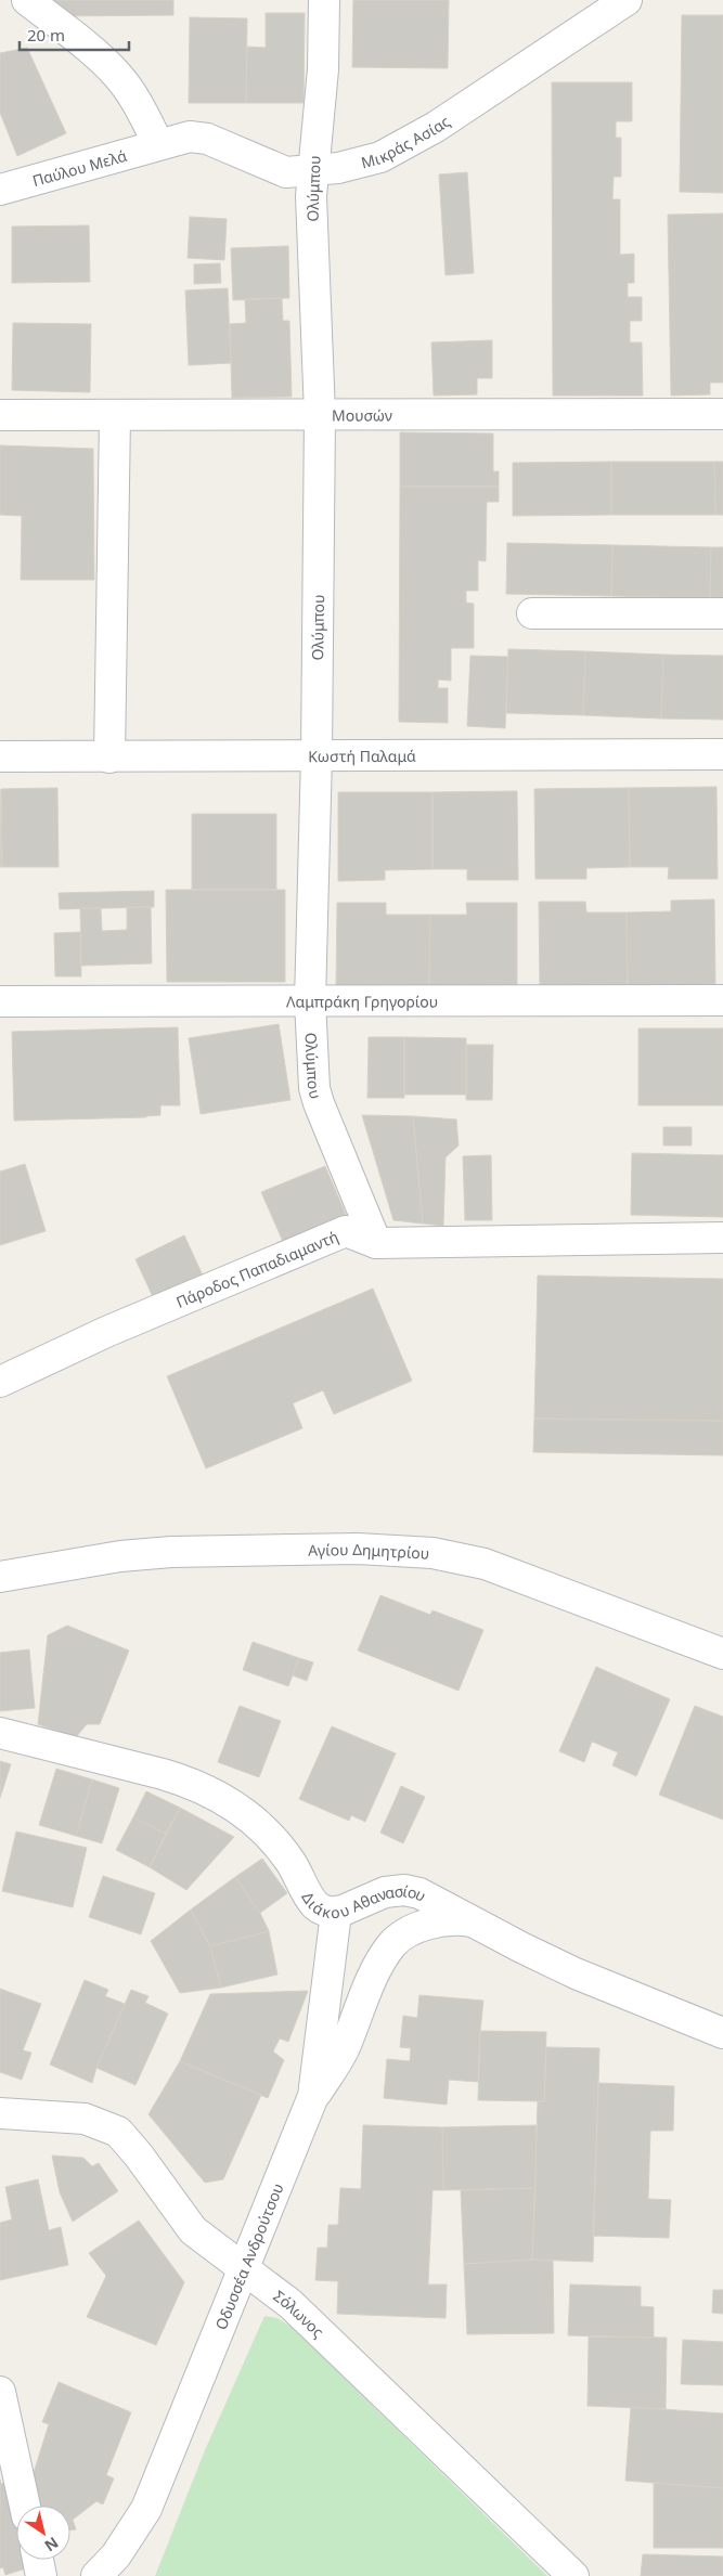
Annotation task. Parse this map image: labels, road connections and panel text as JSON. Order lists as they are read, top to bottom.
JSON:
{
  "streets": {
    "street": [
      "Μικράς Ασίας",
      "Παύλου Μελά",
      "Ολύμπου",
      "Μουσών",
      "Κωστή Παλαμά",
      "Λαμπράκη Γρηγορίου",
      "Πάροδος Παπαδιαμαντή",
      "Αγίου Δημητρίου",
      "Διάκου Αθανασίου",
      "Οδυσσέα Ανδρούτσου",
      "Σόλωνος"
    ]
  },
  "crossings": [
    ["Μικράς Ασίας", "Παύλου Μελά"],
    ["Μικράς Ασίας", "Ολύμπου"],
    ["Ολύμπου", "Μουσών"],
    ["Ολύμπου", "Κωστή Παλαμά"],
    ["Ολύμπου", "Λαμπράκη Γρηγορίου"],
    ["Ολύμπου", "Πάροδος Παπαδιαμαντή"],
    ["Διάκου Αθανασίου", "Οδυσσέα Ανδρούτσου"],
    ["Οδυσσέα Ανδρούτσου", "Σόλωνος"]
  ],
  "scale_bar": "20 m",
  "north": "bottom right"
}
